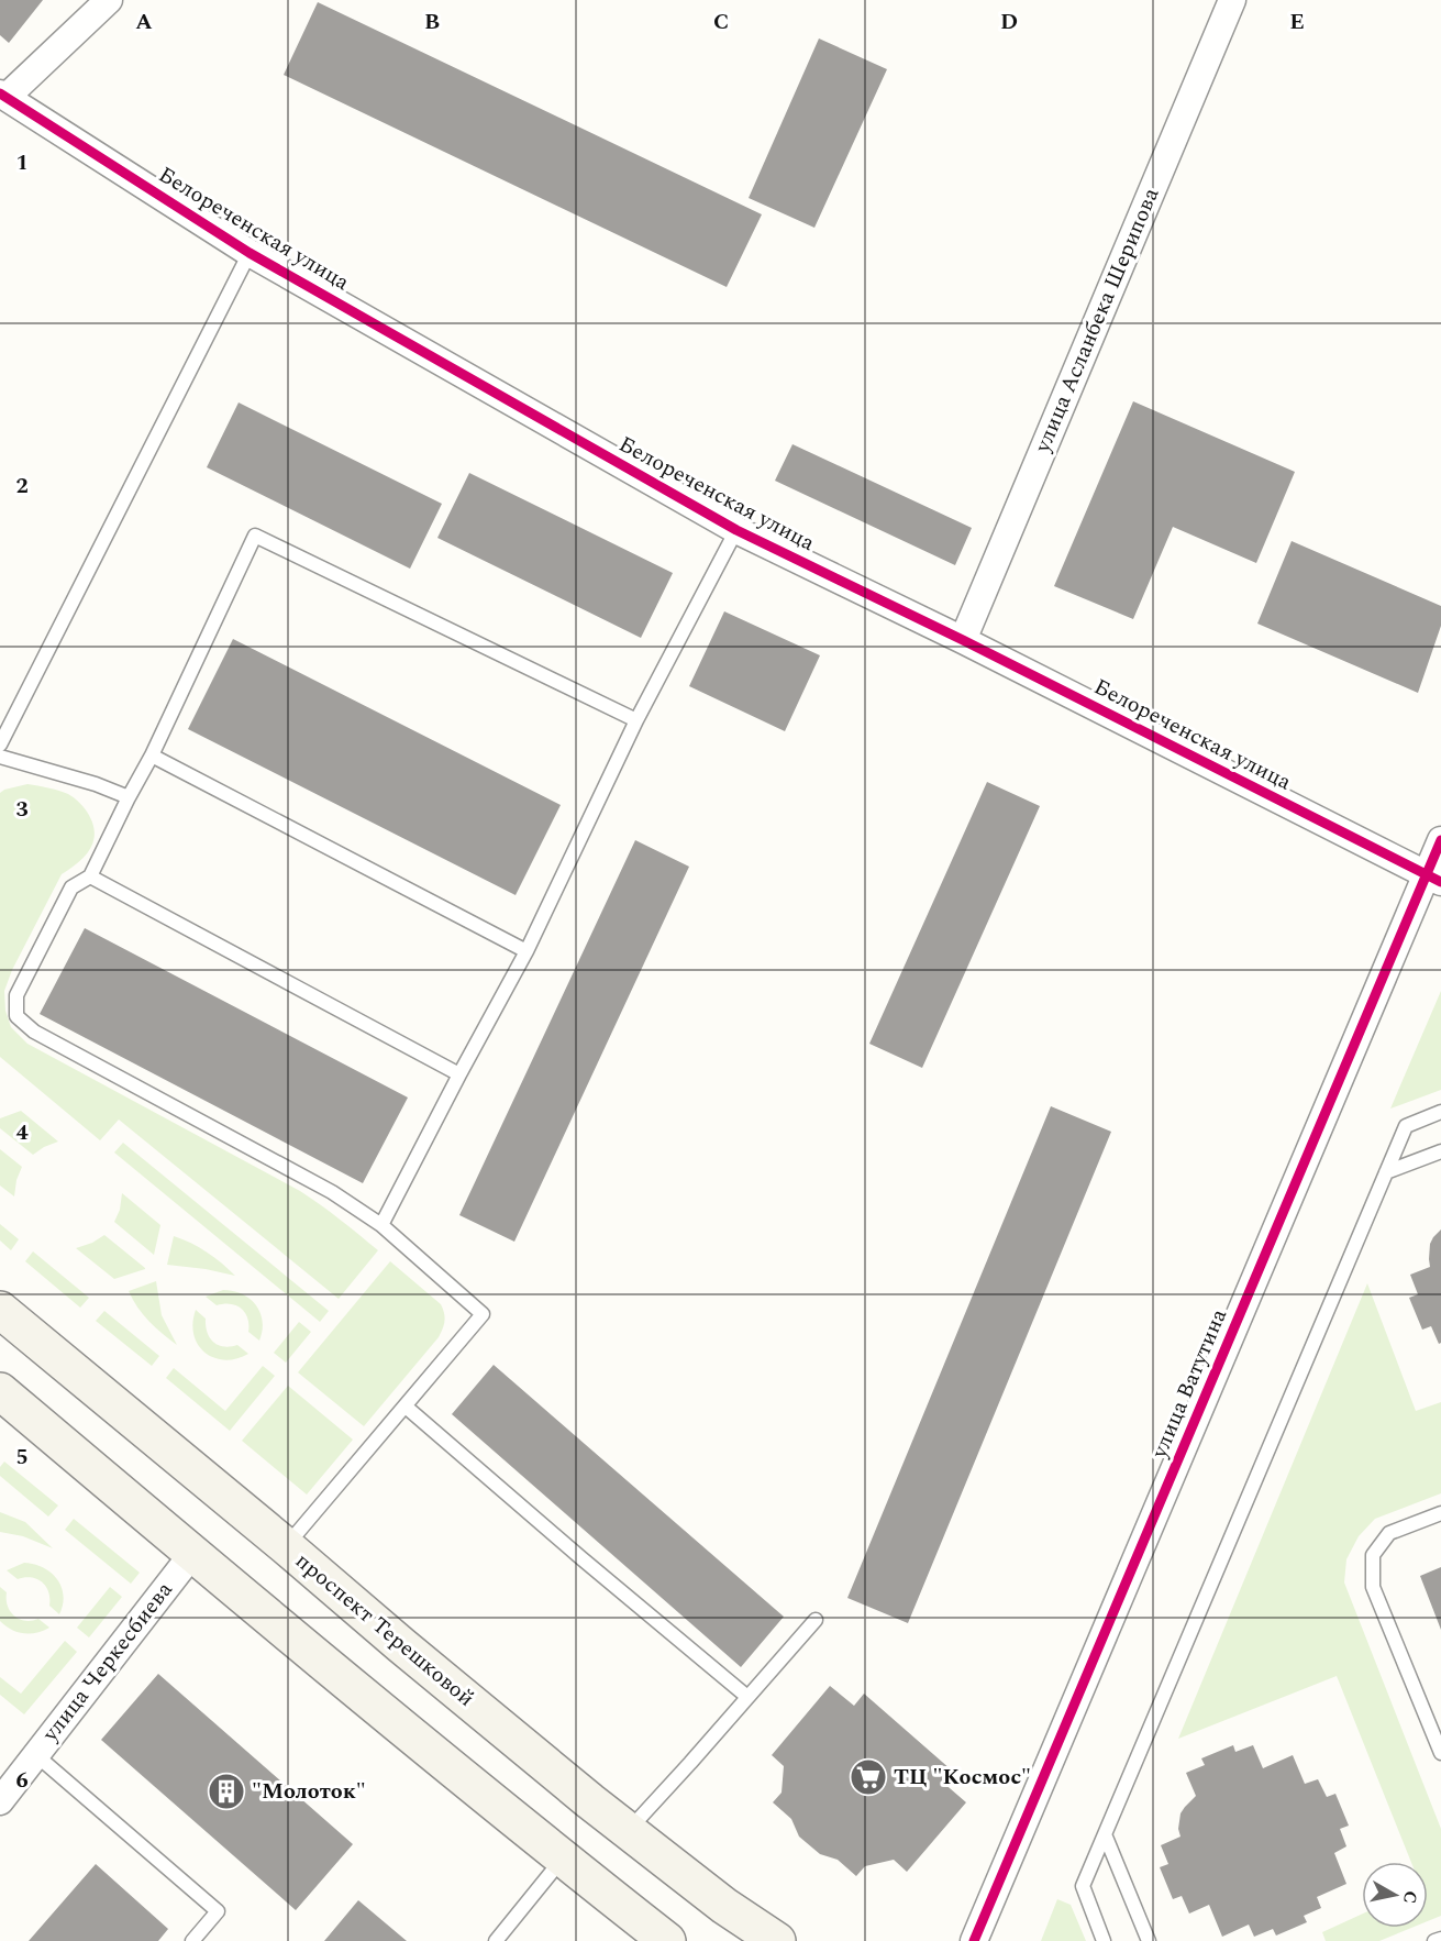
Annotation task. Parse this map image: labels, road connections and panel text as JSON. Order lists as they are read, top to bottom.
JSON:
{
  "streets": {
    "main road": ["проспект Терешковой"],
    "street": [
      "Белореченская улица",
      "улица Асланбека Шерипова",
      "улица Ватутина",
      "улица Черкесбиева"
    ]
  },
  "crossings": [
    ["Белореченская улица", "улица Асланбека Шерипова"],
    ["Белореченская улица", "улица Ватутина"]
  ],
  "places": {
    "supermarket": ["ТЦ \"Космос\""],
    "building": ["\"Молоток\""]
  },
  "north": "right",
  "grid": {
    "columns": [
      "A",
      "B",
      "C",
      "D",
      "E"
    ],
    "rows": [
      "1",
      "2",
      "3",
      "4",
      "5",
      "6"
    ]
  }
}
